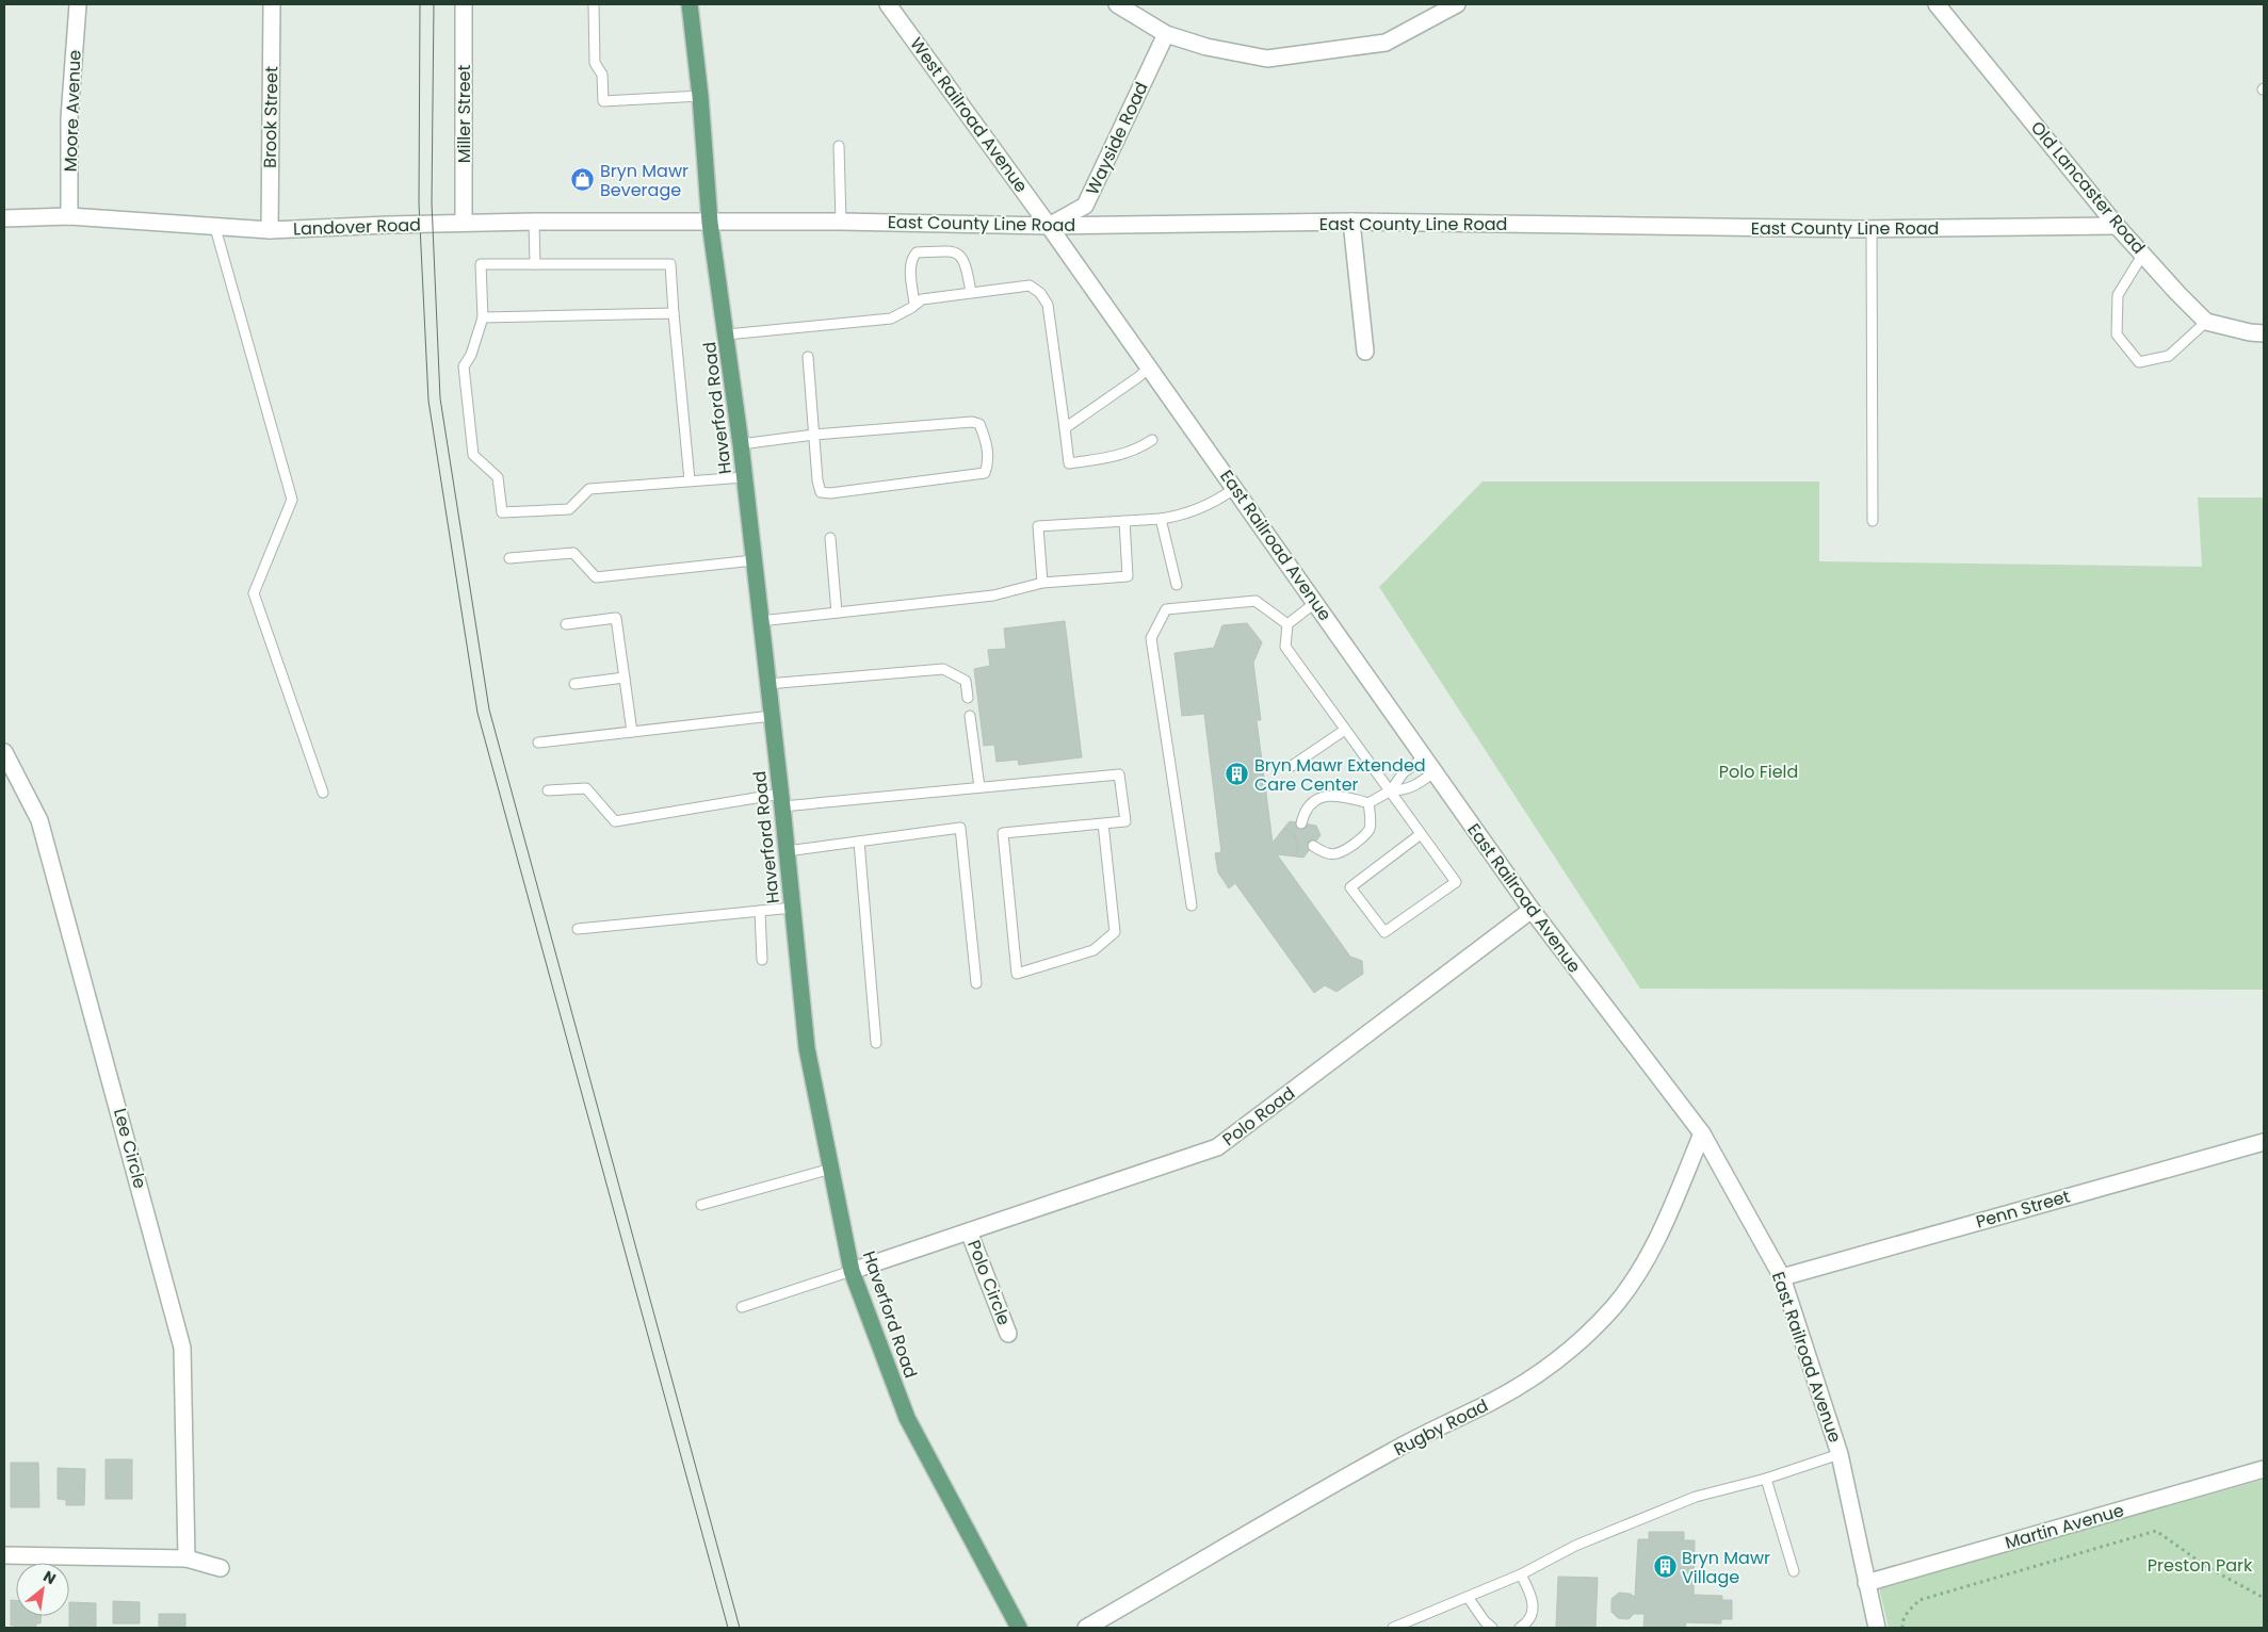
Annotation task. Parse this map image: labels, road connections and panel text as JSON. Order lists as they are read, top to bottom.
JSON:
{
  "streets": {
    "main road": ["Haverford Road"],
    "street": [
      "Moore Avenue",
      "Miller Street",
      "West Railroad Avenue",
      "Brook Street",
      "Wayside Road",
      "Old Lancaster Road",
      "East County Line Road",
      "Landover Road",
      "East Railroad Avenue",
      "Polo Road",
      "Lee Circle",
      "Penn Street",
      "Polo Circle",
      "Rugby Road",
      "Martin Avenue"
    ]
  },
  "crossings": [
    ["Moore Avenue", "Landover Road"],
    ["Miller Street", "Landover Road"],
    ["West Railroad Avenue", "Wayside Road"],
    ["West Railroad Avenue", "East County Line Road"],
    ["West Railroad Avenue", "East Railroad Avenue"],
    ["Brook Street", "Landover Road"],
    ["Wayside Road", "East County Line Road"],
    ["Wayside Road", "East Railroad Avenue"],
    ["Old Lancaster Road", "East County Line Road"],
    ["East County Line Road", "Landover Road"],
    ["East County Line Road", "Haverford Road"],
    ["East County Line Road", "East Railroad Avenue"],
    ["Landover Road", "Haverford Road"],
    ["Haverford Road", "Polo Road"],
    ["East Railroad Avenue", "Polo Road"],
    ["East Railroad Avenue", "Penn Street"],
    ["East Railroad Avenue", "Rugby Road"],
    ["East Railroad Avenue", "Martin Avenue"],
    ["Polo Road", "Polo Circle"]
  ],
  "parks": ["Polo Field", "Preston Park"],
  "places": {
    "shop": ["Bryn Mawr Beverage"],
    "building": ["Bryn Mawr Extended Care Center", "Bryn Mawr Village"]
  },
  "north": "top right"
}
